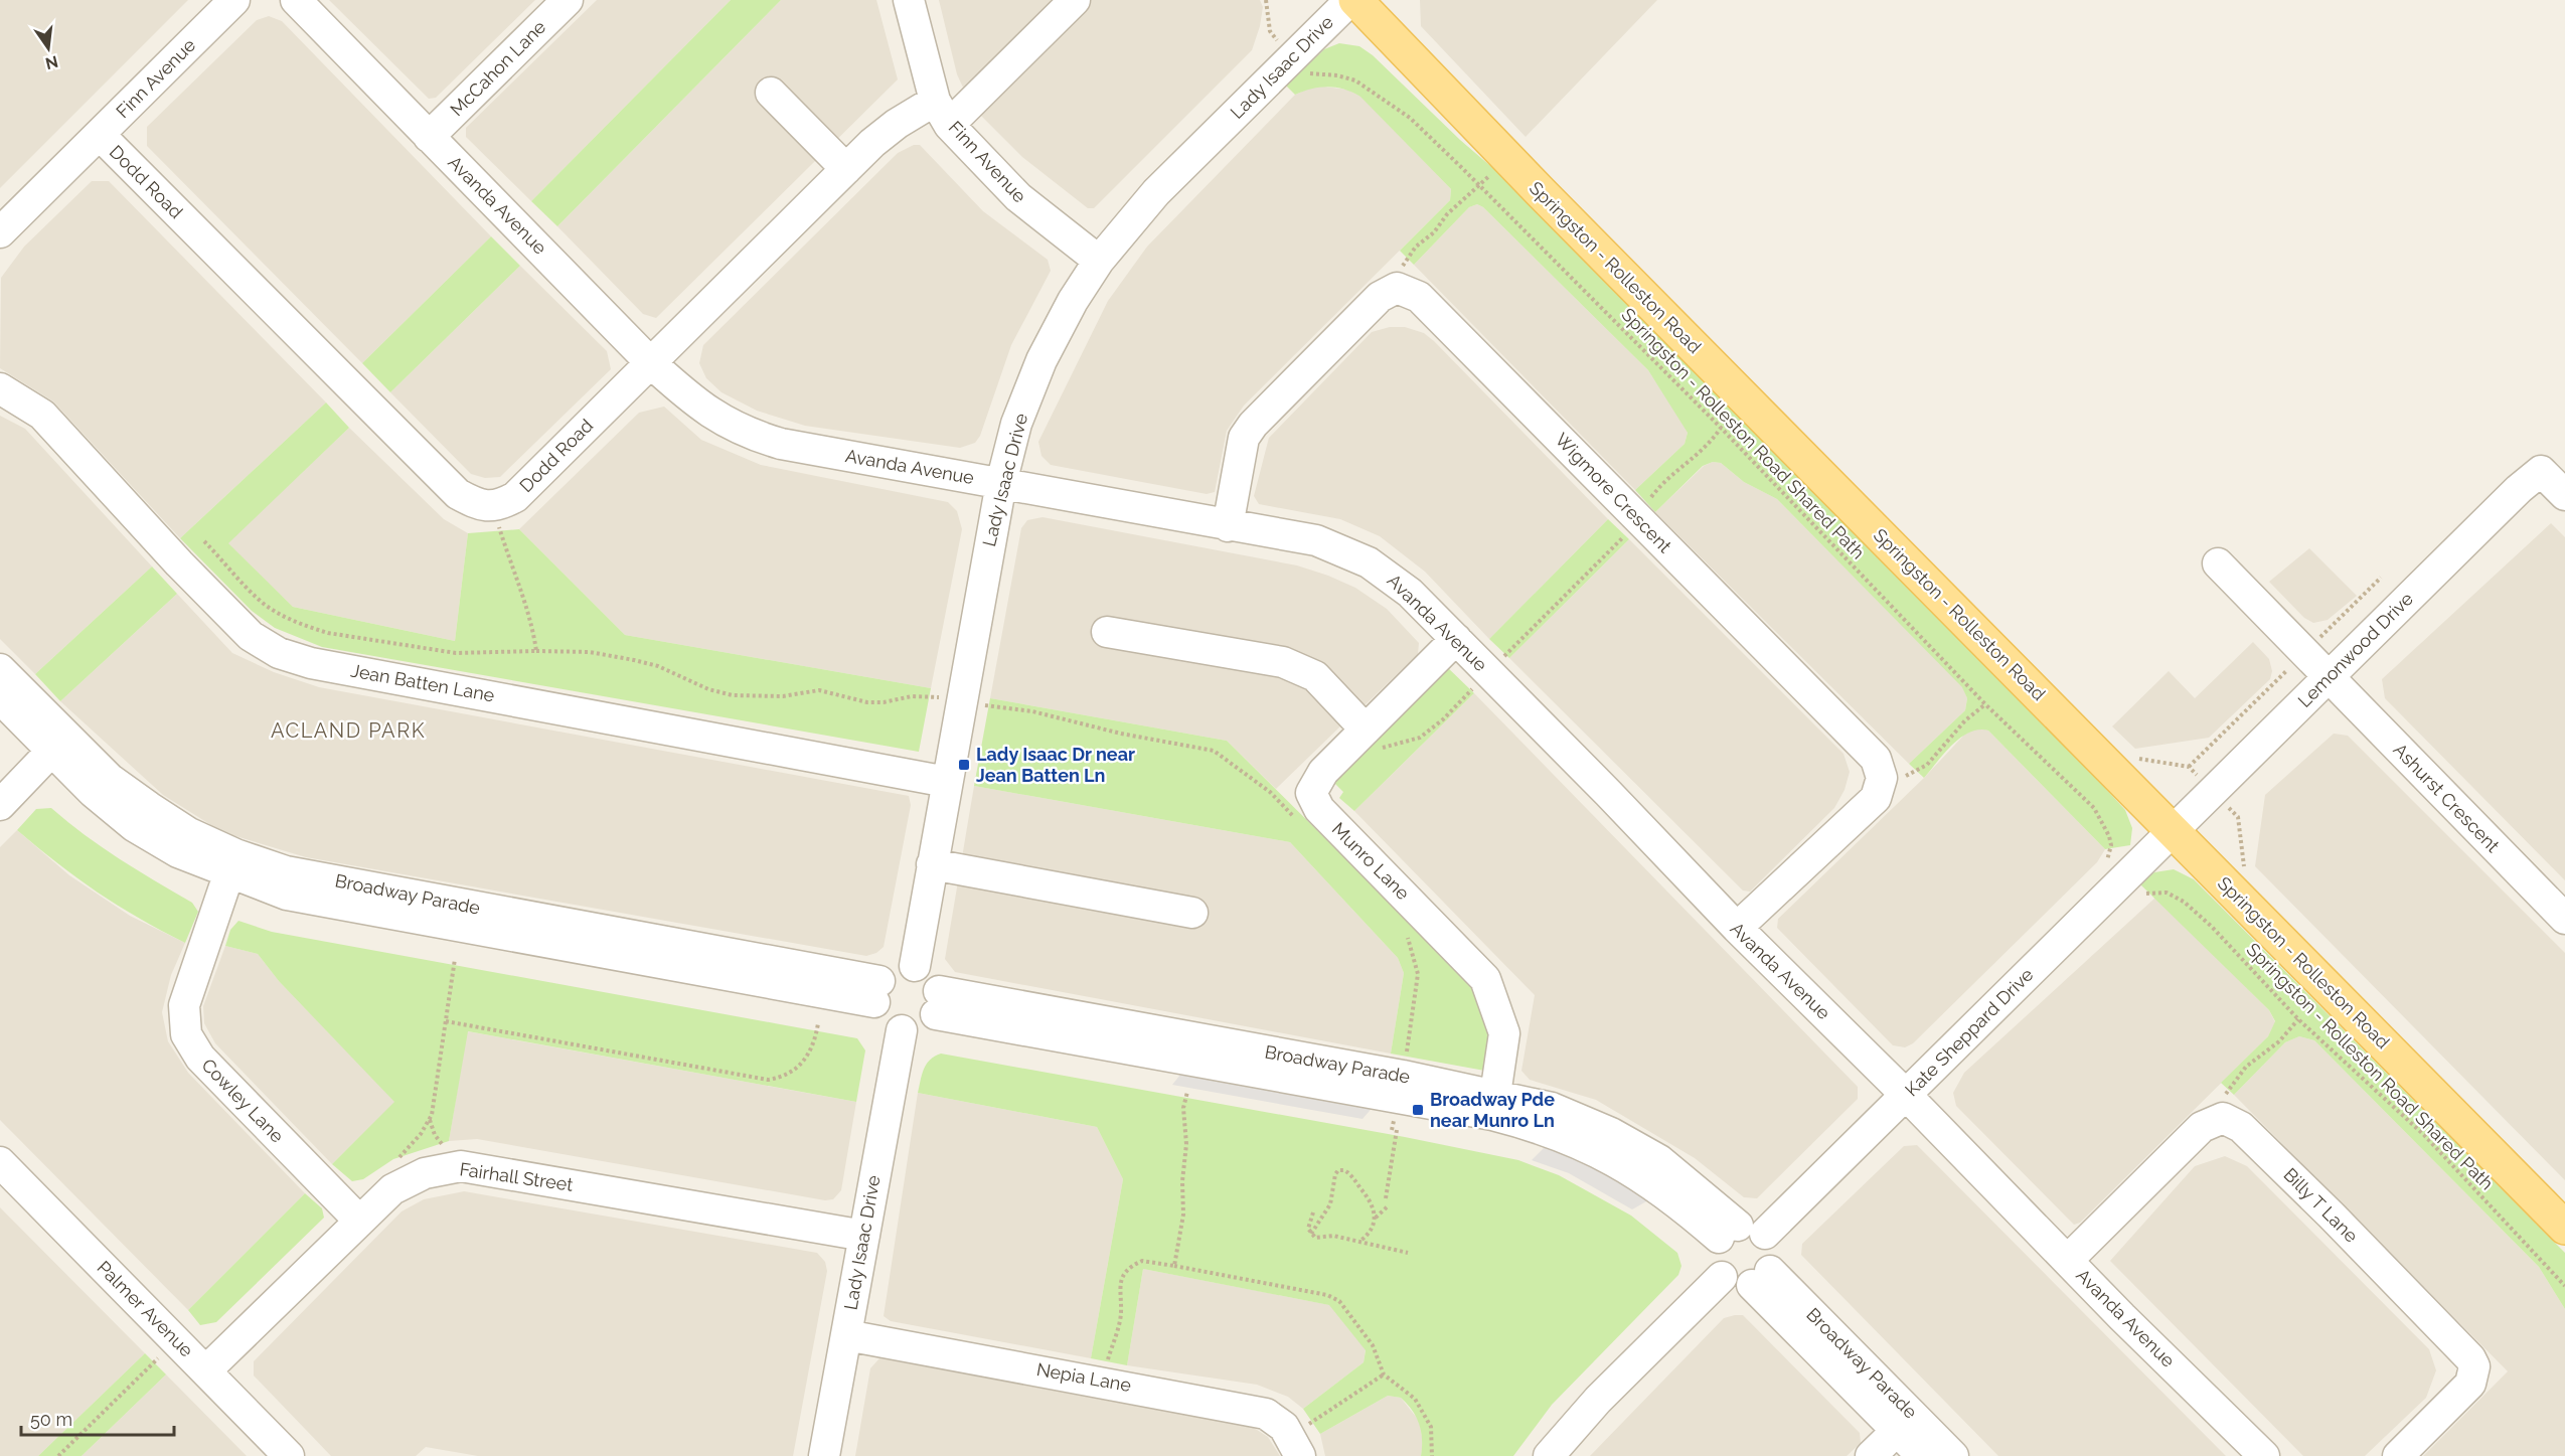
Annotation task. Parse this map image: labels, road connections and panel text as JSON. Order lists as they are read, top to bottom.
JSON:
{
  "streets": {
    "main road": ["Springston - Rolleston Road"],
    "street": [
      "Lady Isaac Drive",
      "McCahon Lane",
      "Finn Avenue",
      "Dodd Road",
      "Avanda Avenue",
      "Wigmore Crescent",
      "Lemonwood Drive",
      "Jean Batten Lane",
      "Ashurst Crescent",
      "Munro Lane",
      "Broadway Parade",
      "Kate Sheppard Drive",
      "Cowley Lane",
      "Fairhall Street",
      "Billy T Lane",
      "Palmer Avenue",
      "Nepia Lane"
    ],
    "path": ["Springston - Rolleston Road Shared Path"]
  },
  "crossings": [
    ["Lady Isaac Drive", "Finn Avenue"],
    ["Lady Isaac Drive", "Avanda Avenue"],
    ["Lady Isaac Drive", "Jean Batten Lane"],
    ["Lady Isaac Drive", "Broadway Parade"],
    ["Lady Isaac Drive", "Fairhall Street"],
    ["Lady Isaac Drive", "Nepia Lane"],
    ["McCahon Lane", "Avanda Avenue"],
    ["Finn Avenue", "Dodd Road"],
    ["Dodd Road", "Avanda Avenue"],
    ["Avanda Avenue", "Wigmore Crescent"],
    ["Avanda Avenue", "Munro Lane"],
    ["Avanda Avenue", "Kate Sheppard Drive"],
    ["Avanda Avenue", "Billy T Lane"],
    ["Springston - Rolleston Road", "Lemonwood Drive"],
    ["Springston - Rolleston Road", "Kate Sheppard Drive"],
    ["Lemonwood Drive", "Ashurst Crescent"],
    ["Lemonwood Drive", "Kate Sheppard Drive"],
    ["Munro Lane", "Broadway Parade"],
    ["Broadway Parade", "Kate Sheppard Drive"],
    ["Broadway Parade", "Cowley Lane"],
    ["Cowley Lane", "Fairhall Street"],
    ["Fairhall Street", "Palmer Avenue"]
  ],
  "districts": ["ACLAND PARK"],
  "places": {
    "transit": ["Lady Isaac Dr near Jean Batten Ln", "Broadway Pde near Munro Ln"]
  },
  "scale_bar": "50 m",
  "north": "bottom"
}
